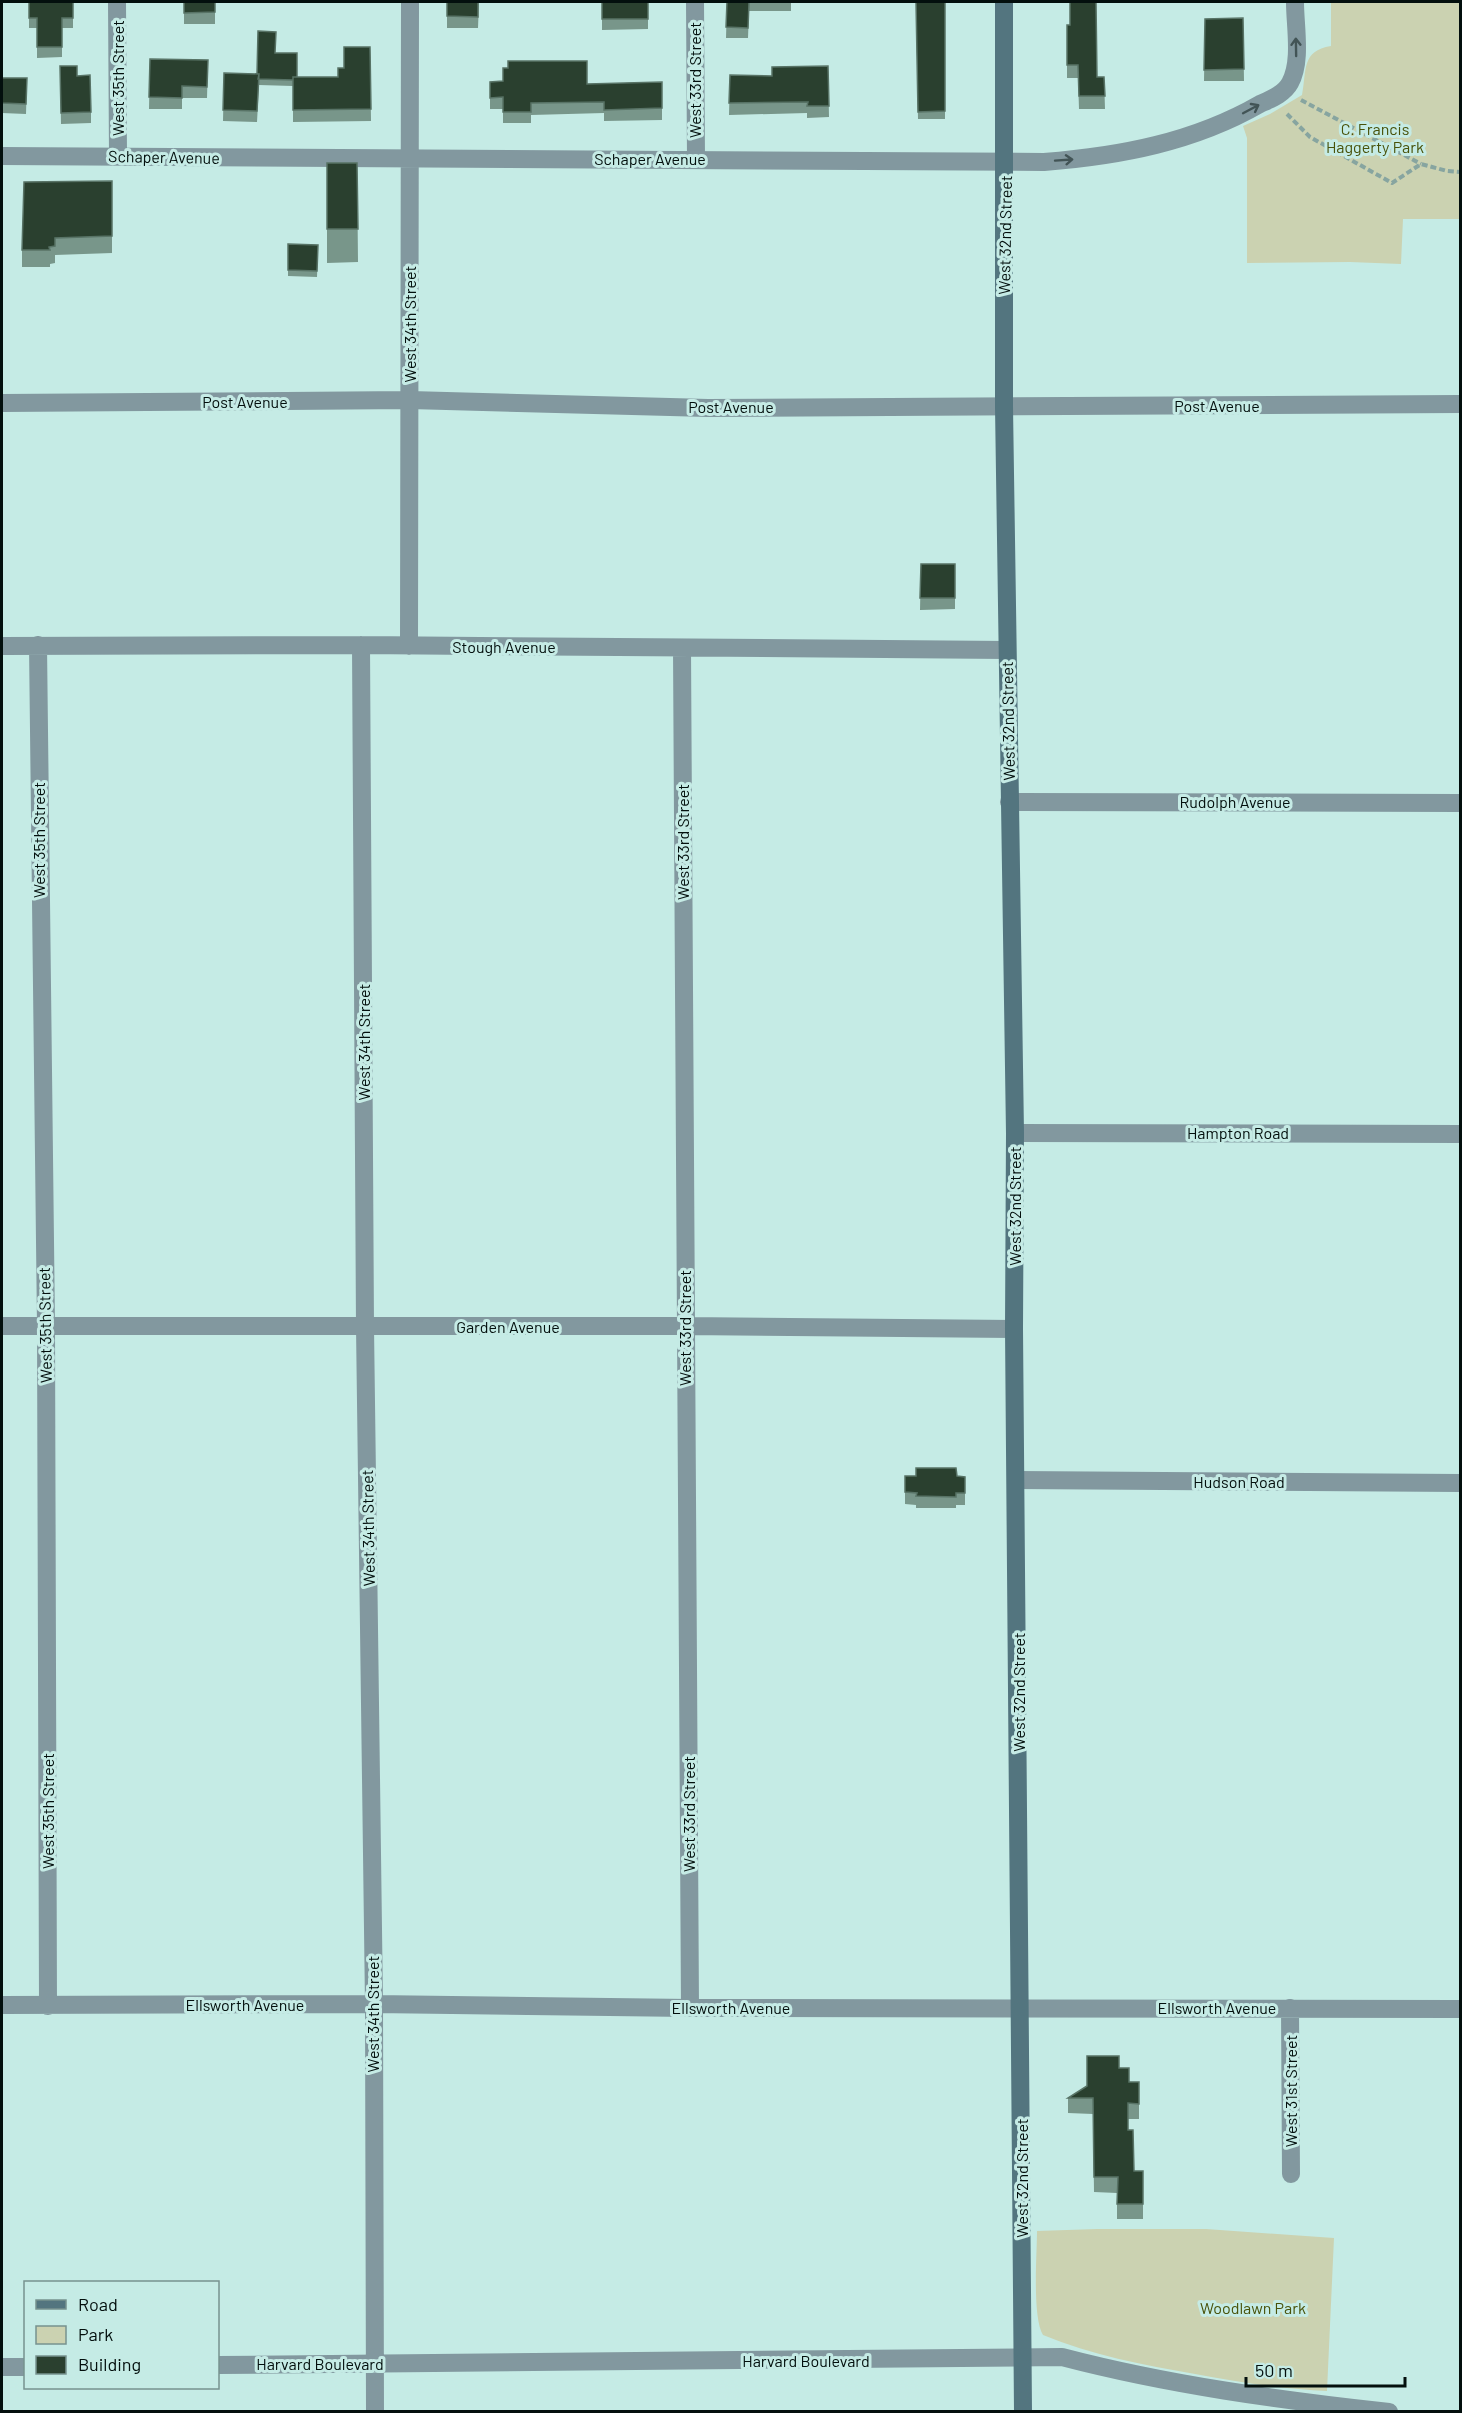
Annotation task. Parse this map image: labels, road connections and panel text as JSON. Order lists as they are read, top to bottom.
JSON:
{
  "streets": {
    "street": [
      "West 35th Street",
      "West 33rd Street",
      "Schaper Avenue",
      "West 32nd Street",
      "West 34th Street",
      "Post Avenue",
      "Stough Avenue",
      "Rudolph Avenue",
      "Hampton Road",
      "Garden Avenue",
      "Hudson Road",
      "Ellsworth Avenue",
      "West 31st Street",
      "Harvard Boulevard"
    ]
  },
  "crossings": [
    ["West 35th Street", "Schaper Avenue"],
    ["West 35th Street", "Stough Avenue"],
    ["West 35th Street", "Garden Avenue"],
    ["West 35th Street", "Ellsworth Avenue"],
    ["West 33rd Street", "Schaper Avenue"],
    ["West 33rd Street", "Stough Avenue"],
    ["West 33rd Street", "Garden Avenue"],
    ["West 33rd Street", "Ellsworth Avenue"],
    ["Schaper Avenue", "West 32nd Street"],
    ["Schaper Avenue", "West 34th Street"],
    ["West 32nd Street", "Post Avenue"],
    ["West 32nd Street", "Stough Avenue"],
    ["West 32nd Street", "Rudolph Avenue"],
    ["West 32nd Street", "Hampton Road"],
    ["West 32nd Street", "Garden Avenue"],
    ["West 32nd Street", "Hudson Road"],
    ["West 32nd Street", "Ellsworth Avenue"],
    ["West 32nd Street", "Harvard Boulevard"],
    ["West 34th Street", "Post Avenue"],
    ["West 34th Street", "Stough Avenue"],
    ["West 34th Street", "Garden Avenue"],
    ["West 34th Street", "Ellsworth Avenue"],
    ["West 34th Street", "Harvard Boulevard"],
    ["Ellsworth Avenue", "West 31st Street"]
  ],
  "parks": ["C. Francis Haggerty Park", "Woodlawn Park"],
  "legend": ["Road", "Park", "Building"],
  "scale_bar": "50 m"
}
